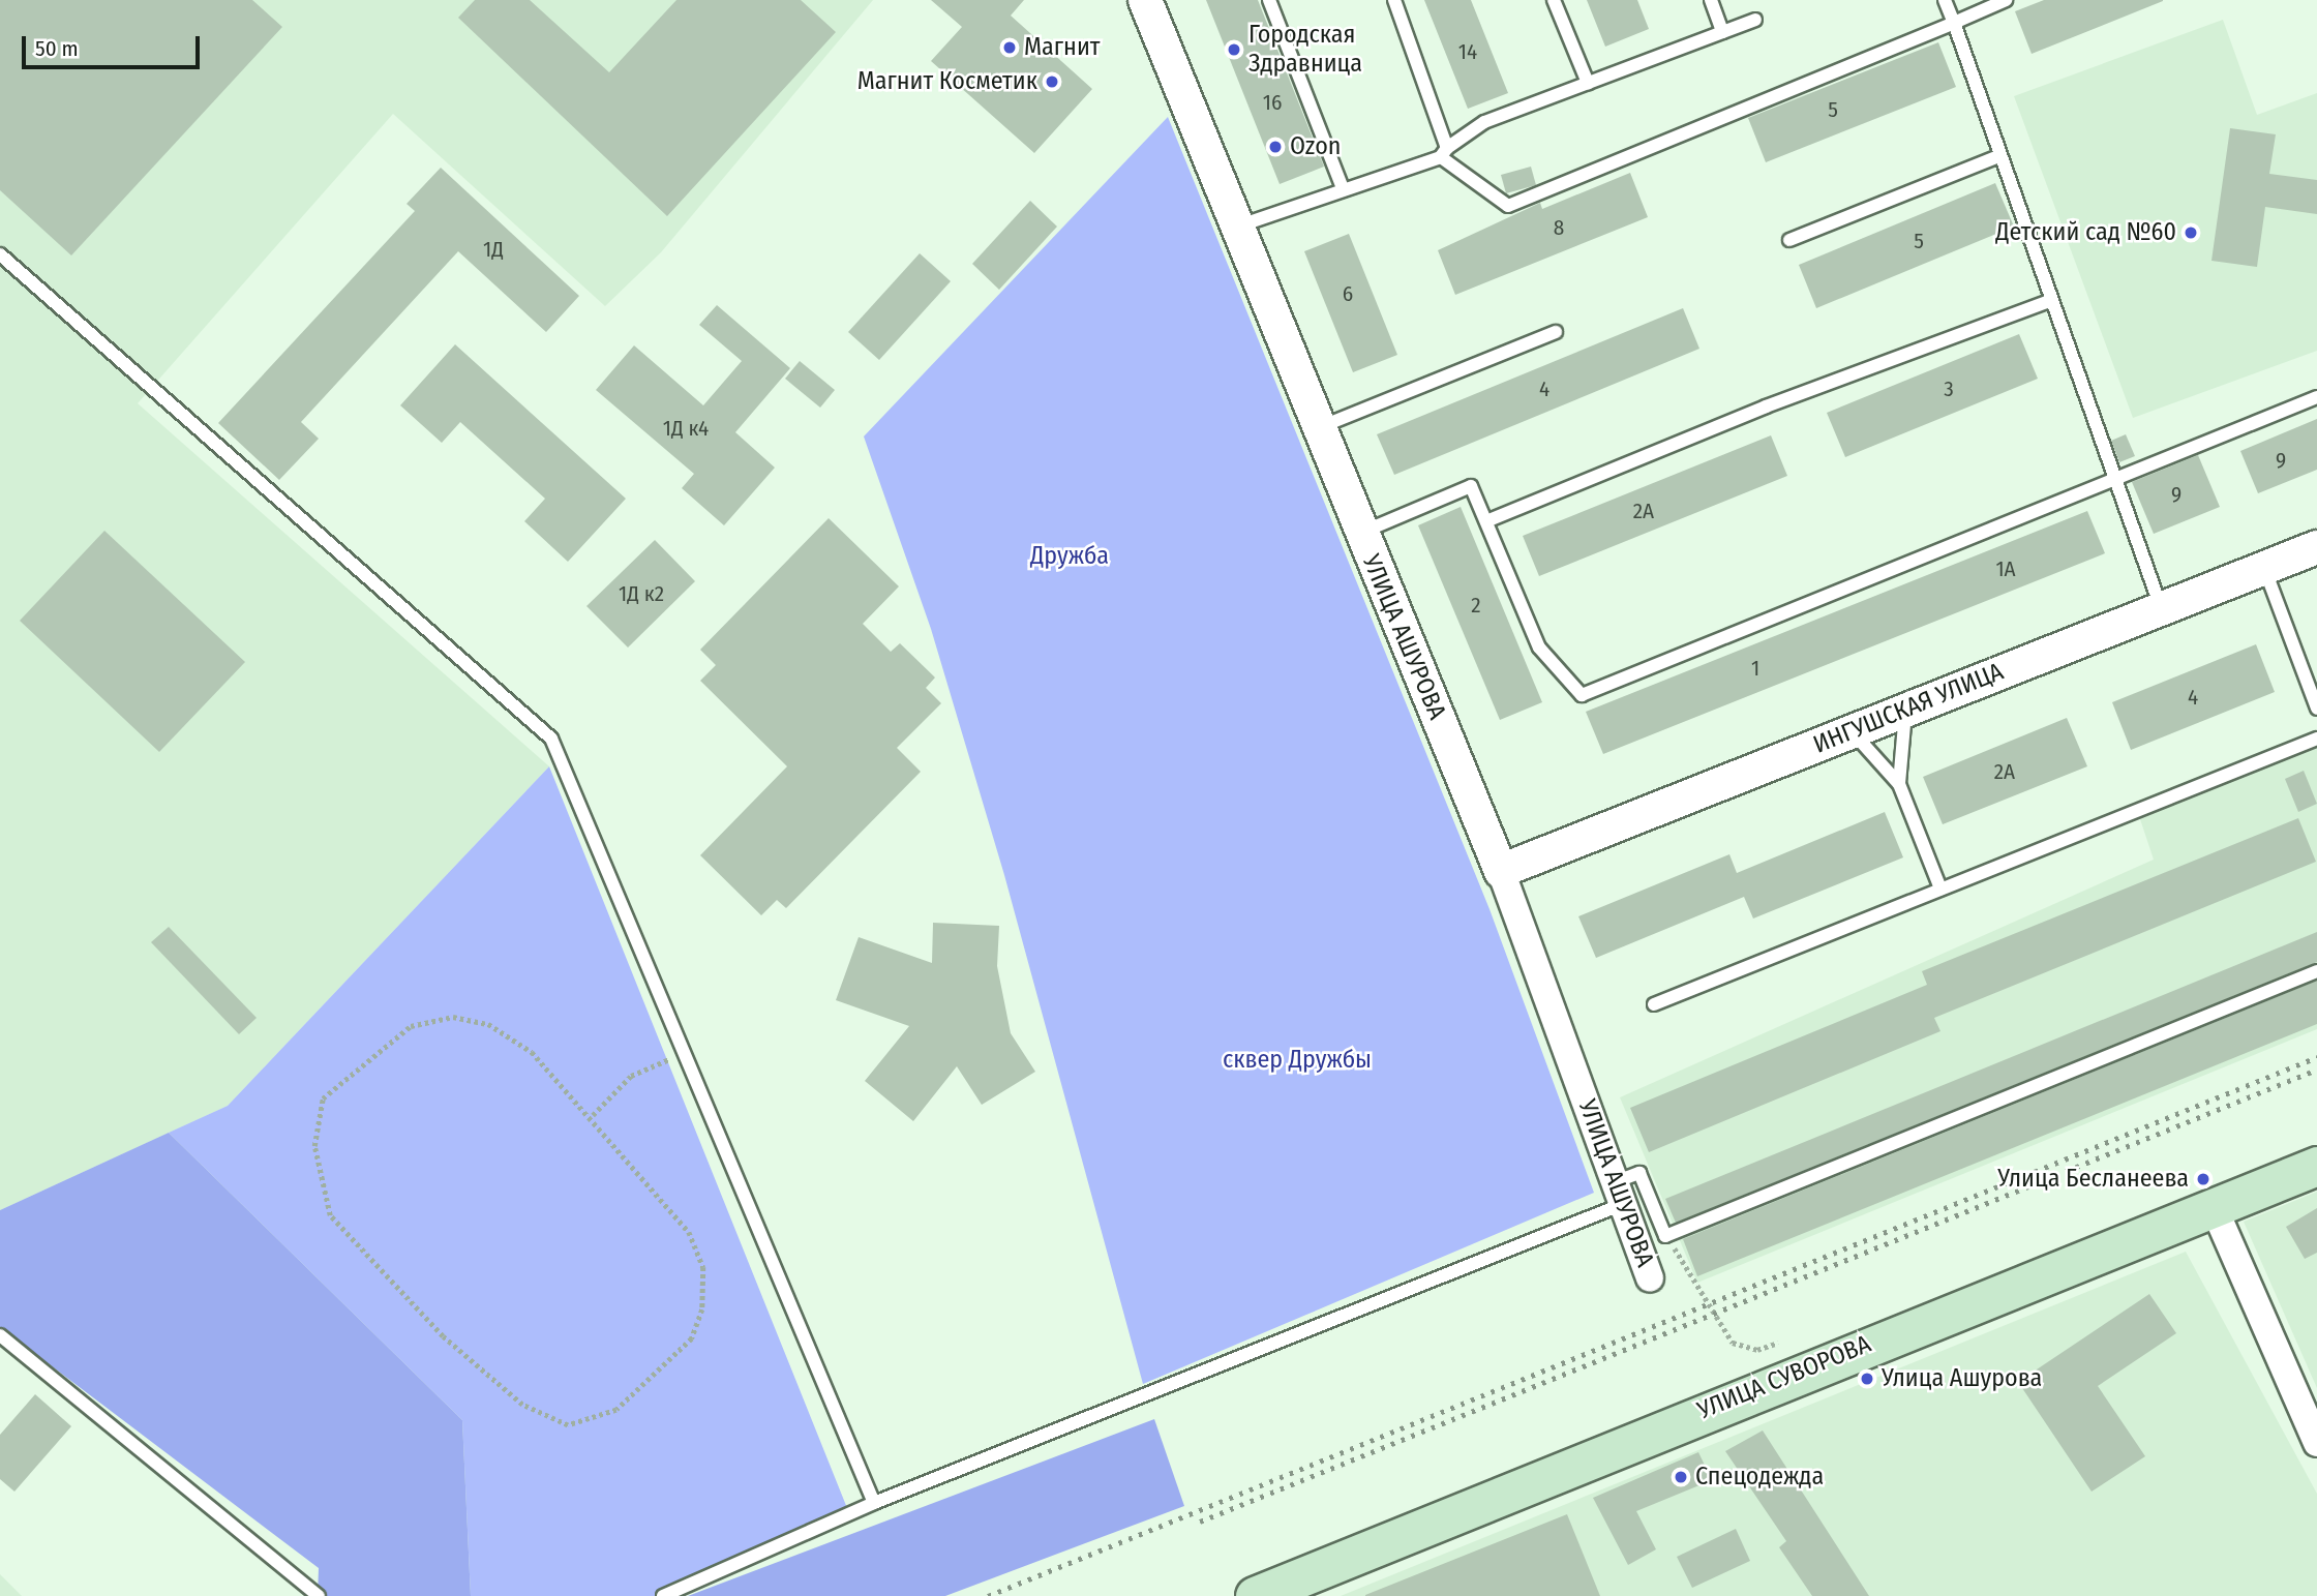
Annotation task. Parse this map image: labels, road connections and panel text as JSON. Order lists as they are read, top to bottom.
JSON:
{
  "streets": {
    "main road": ["УЛИЦА СУВОРОВА"],
    "street": ["УЛИЦА АШУРОВА", "ИНГУШСКАЯ УЛИЦА"]
  },
  "crossings": [
    ["УЛИЦА АШУРОВА", "ИНГУШСКАЯ УЛИЦА"]
  ],
  "parks": ["Дружба", "сквер Дружбы"],
  "places": [
    "Магнит",
    "Городская Здравница",
    "Магнит Косметик",
    "Ozon",
    "Детский сад №60",
    "Улица Бесланеева",
    "Улица Ашурова",
    "Спецодежда"
  ],
  "house_numbers": [
    "14",
    "16",
    "5",
    "8",
    "5",
    "1Д",
    "6",
    "4",
    "3",
    "1Д к4",
    "9",
    "9",
    "2А",
    "1А",
    "1Д к2",
    "2",
    "1",
    "4",
    "2А"
  ],
  "scale_bar": "50 m"
}
